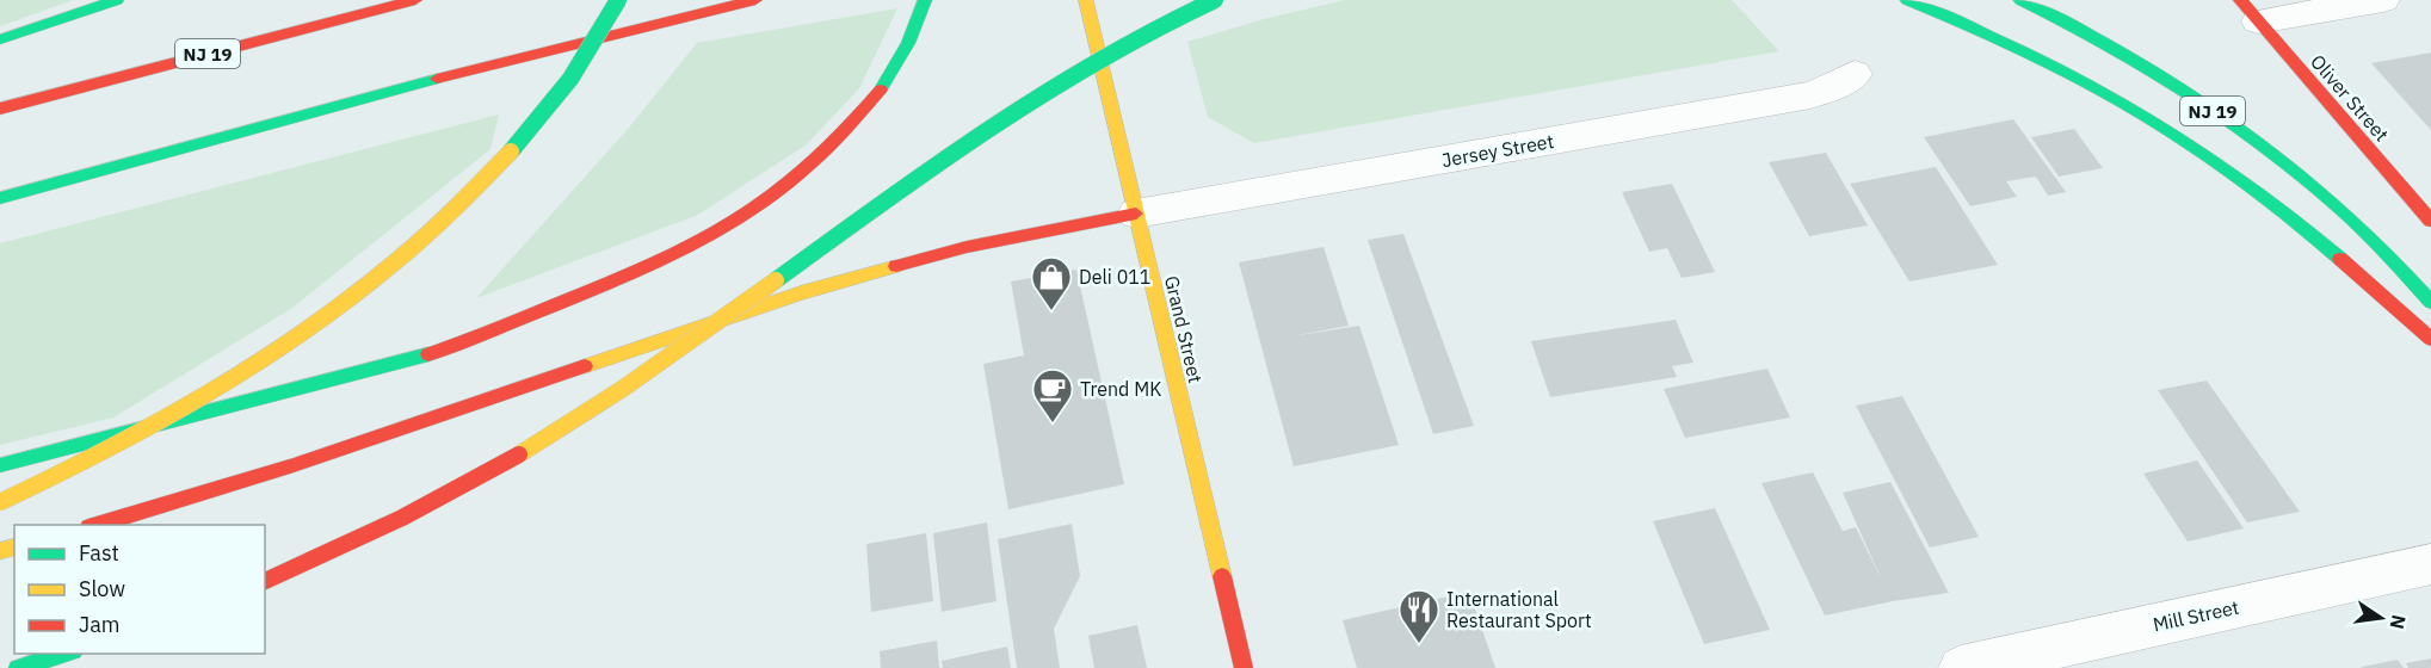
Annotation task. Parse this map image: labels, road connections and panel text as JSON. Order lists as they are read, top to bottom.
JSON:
{
  "streets": {
    "main road": ["NJ 19", "Oliver Street", "Grand Street"],
    "street": ["Jersey Street", "Mill Street"]
  },
  "crossings": [
    ["Jersey Street", "Grand Street"]
  ],
  "places": {
    "shop": ["Deli 011"],
    "cafe": ["Trend MK"],
    "restaurant": ["International Restaurant Sport"]
  },
  "legend": ["Fast", "Slow", "Jam"],
  "north": "right"
}
